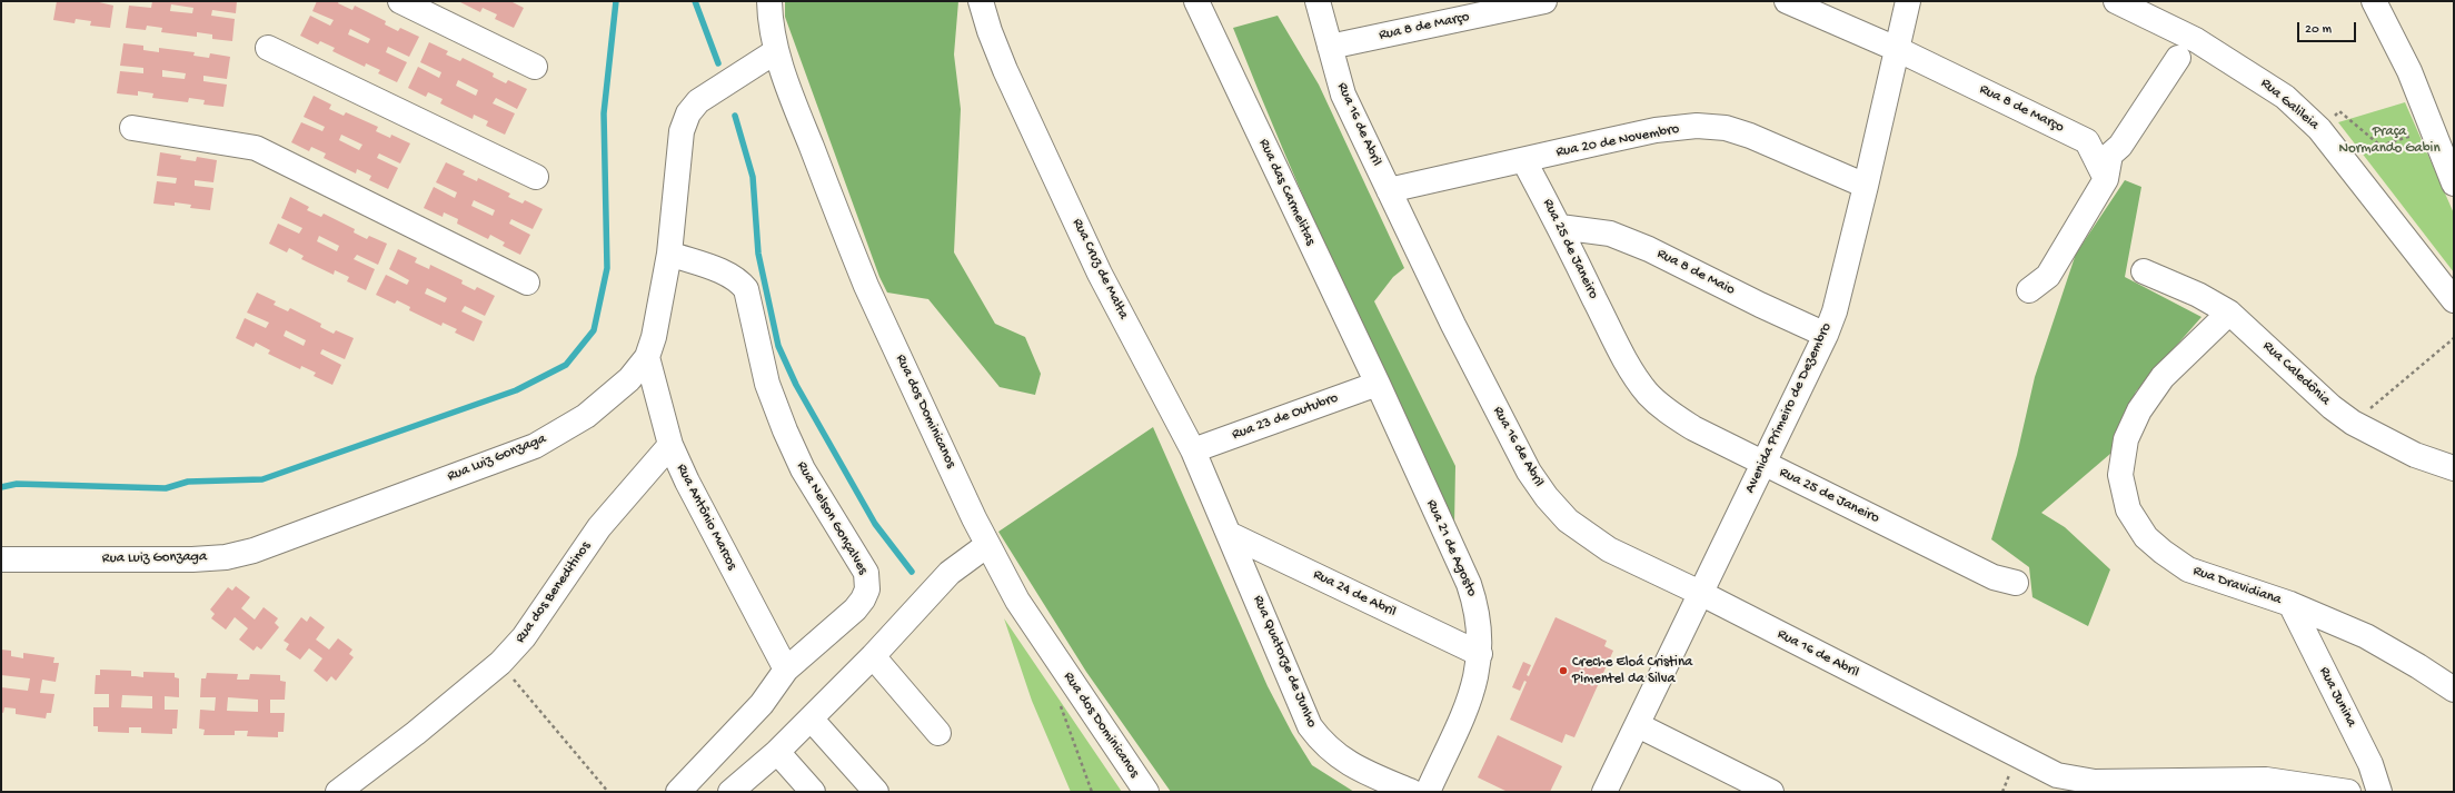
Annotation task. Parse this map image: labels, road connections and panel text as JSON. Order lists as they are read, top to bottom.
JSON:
{
  "streets": {
    "street": [
      "Rua 8 de Março",
      "Rua Galileia",
      "Rua 16 de Abril",
      "Rua 20 de Novembro",
      "Rua das Carmelitas",
      "Rua 25 de Janeiro",
      "Rua Cruz de Malta",
      "Rua 8 de Maio",
      "Rua Caledônia",
      "Avenida Primeiro de Dezembro",
      "Rua dos Dominicanos",
      "Rua 23 de Outubro",
      "Rua Luiz Gonzaga",
      "Rua Antônio Marcos",
      "Rua Nelson Gonçalves",
      "Rua 21 de Agosto",
      "Rua Dravidiana",
      "Rua dos Beneditinos",
      "Rua 24 de Abril",
      "Rua Quatorze de Junho",
      "Rua Junina"
    ]
  },
  "crossings": [
    ["Rua 8 de Março", "Rua 16 de Abril"],
    ["Rua 8 de Março", "Avenida Primeiro de Dezembro"],
    ["Rua 16 de Abril", "Rua 20 de Novembro"],
    ["Rua 16 de Abril", "Avenida Primeiro de Dezembro"],
    ["Rua 20 de Novembro", "Rua 25 de Janeiro"],
    ["Rua 20 de Novembro", "Avenida Primeiro de Dezembro"],
    ["Rua das Carmelitas", "Rua 23 de Outubro"],
    ["Rua das Carmelitas", "Rua 21 de Agosto"],
    ["Rua 25 de Janeiro", "Rua 8 de Maio"],
    ["Rua 25 de Janeiro", "Avenida Primeiro de Dezembro"],
    ["Rua Cruz de Malta", "Rua 23 de Outubro"],
    ["Rua Cruz de Malta", "Rua 24 de Abril"],
    ["Rua Cruz de Malta", "Rua Quatorze de Junho"],
    ["Rua 8 de Maio", "Avenida Primeiro de Dezembro"],
    ["Rua Caledônia", "Rua Dravidiana"],
    ["Rua dos Dominicanos", "Rua Luiz Gonzaga"],
    ["Rua 23 de Outubro", "Rua 21 de Agosto"],
    ["Rua Luiz Gonzaga", "Rua Antônio Marcos"],
    ["Rua Luiz Gonzaga", "Rua Nelson Gonçalves"],
    ["Rua Antônio Marcos", "Rua Nelson Gonçalves"],
    ["Rua Antônio Marcos", "Rua dos Beneditinos"],
    ["Rua 21 de Agosto", "Rua 24 de Abril"],
    ["Rua Dravidiana", "Rua Junina"],
    ["Rua 24 de Abril", "Rua Quatorze de Junho"]
  ],
  "parks": ["Praça Normando Gabin"],
  "places": ["Creche Eloá Cristina Pimentel da Silva"],
  "scale_bar": "20 m"
}
